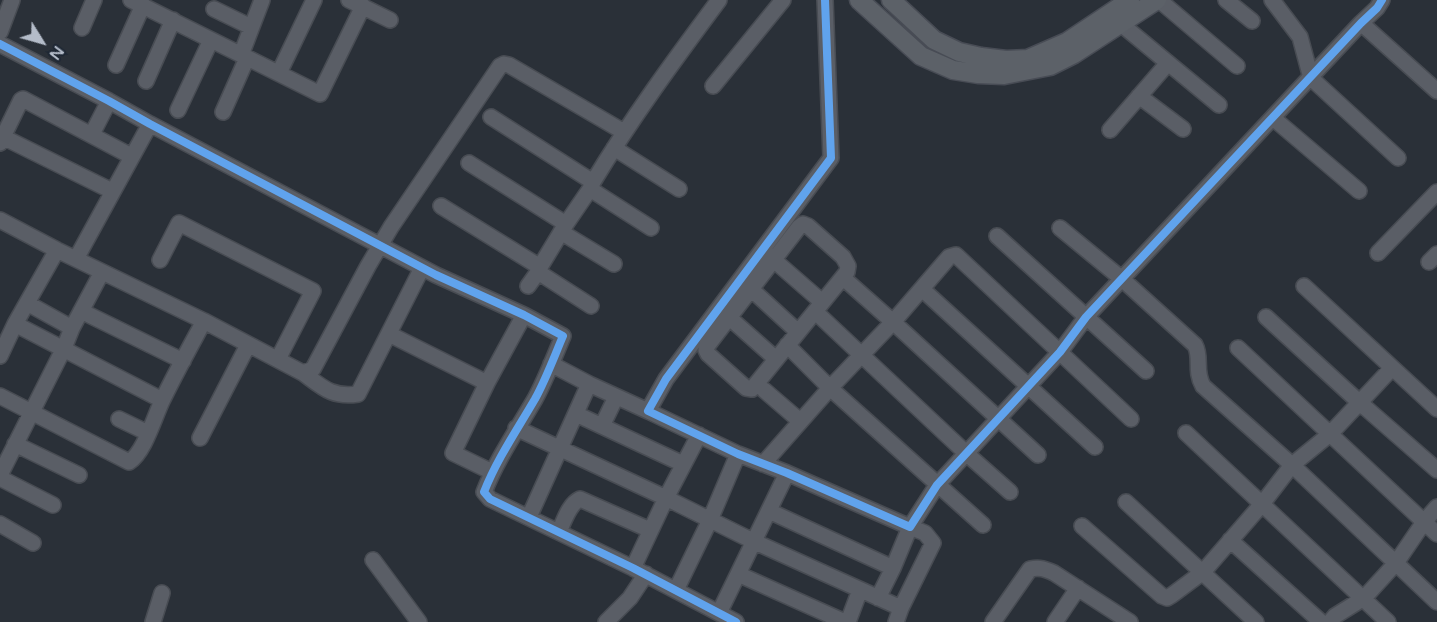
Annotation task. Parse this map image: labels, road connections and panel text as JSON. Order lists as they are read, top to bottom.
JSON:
{
  "north": "bottom right"
}
